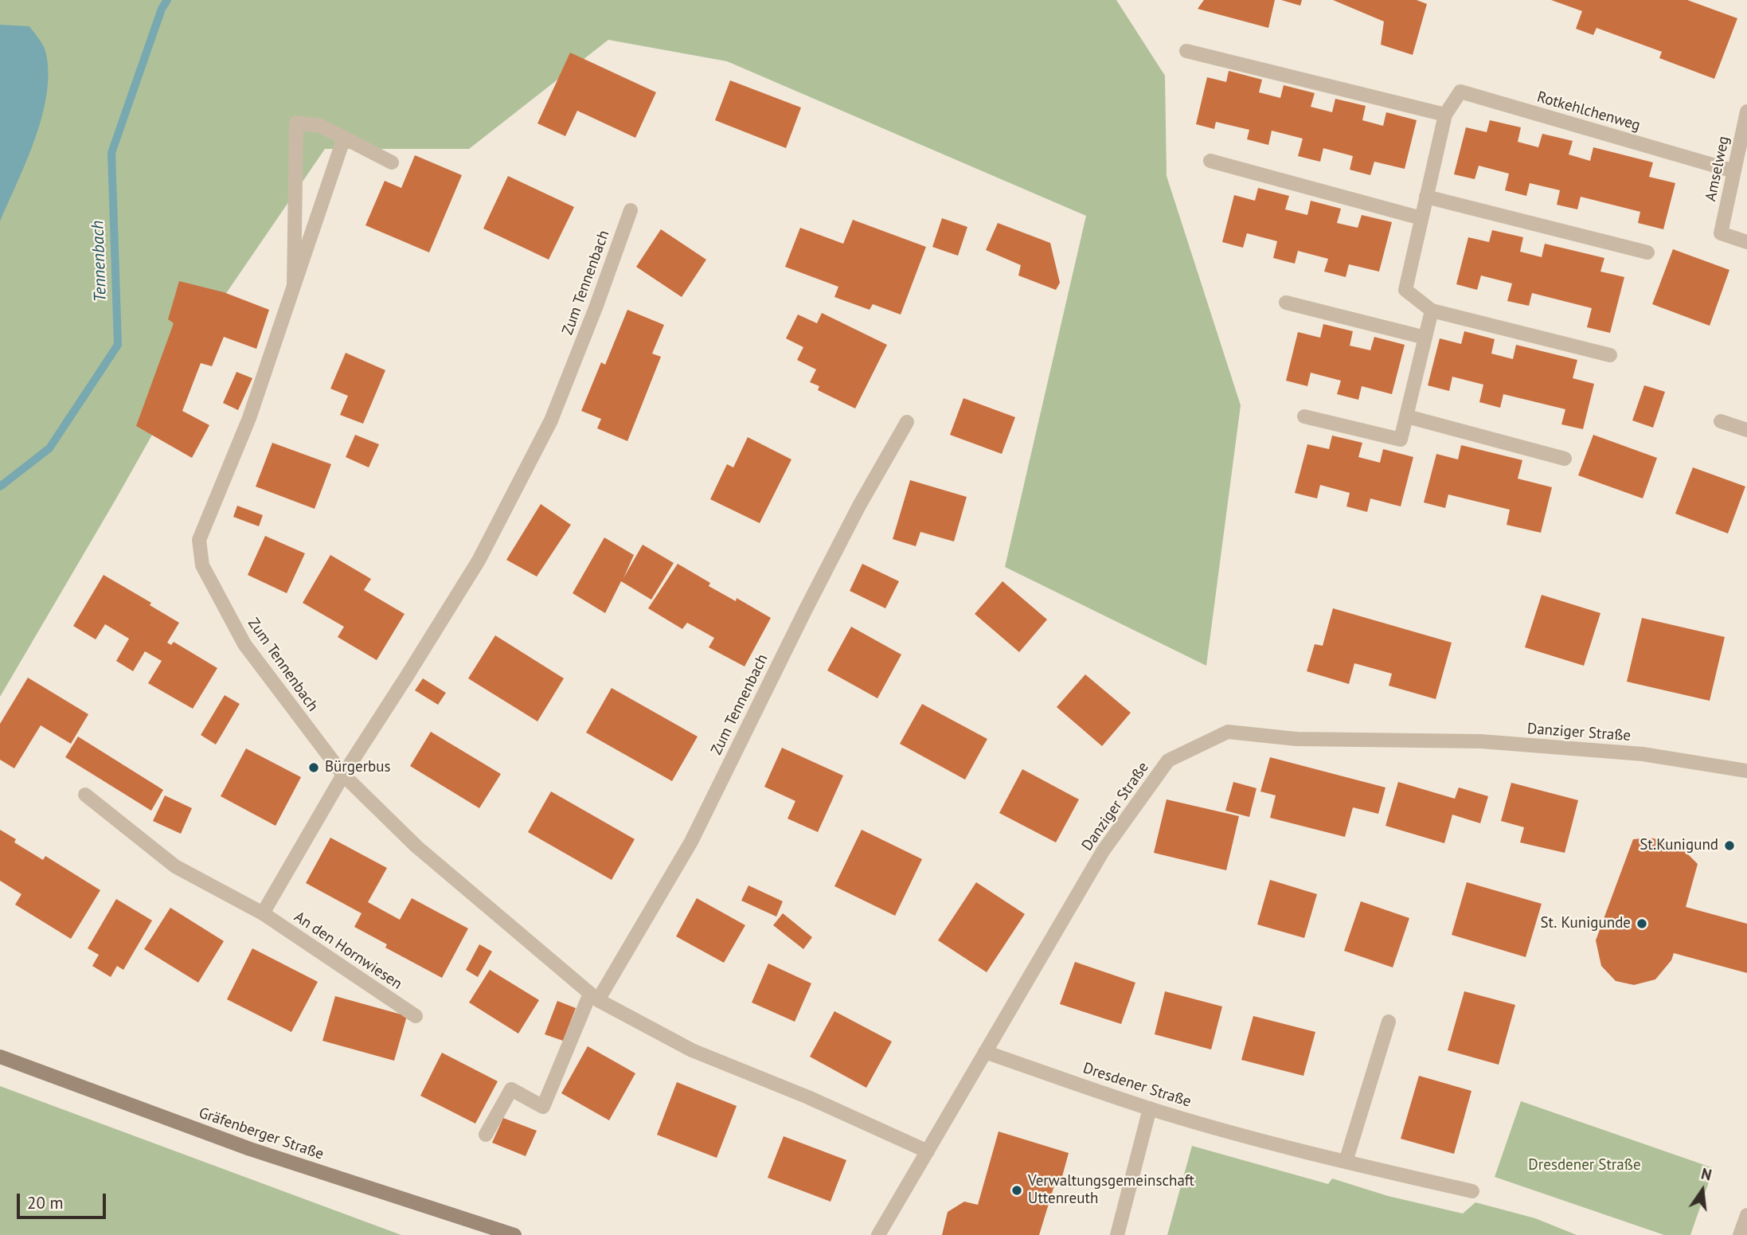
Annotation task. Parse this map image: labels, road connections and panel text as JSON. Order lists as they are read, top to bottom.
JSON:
{
  "streets": {
    "main road": ["Gräfenberger Straße"],
    "street": [
      "Rotkehlchenweg",
      "Amselweg",
      "Zum Tennenbach",
      "Danziger Straße",
      "An den Hornwiesen",
      "Dresdener Straße"
    ]
  },
  "crossings": [
    ["Rotkehlchenweg", "Amselweg"],
    ["Zum Tennenbach", "Danziger Straße"],
    ["Danziger Straße", "Dresdener Straße"]
  ],
  "water": ["Tennenbach"],
  "parks": ["Dresdener Straße"],
  "places": [
    "Bürgerbus",
    "St.Kunigund",
    "St. Kunigunde",
    "Verwaltungsgemeinschaft Uttenreuth"
  ],
  "scale_bar": "20 m",
  "north": "top"
}
